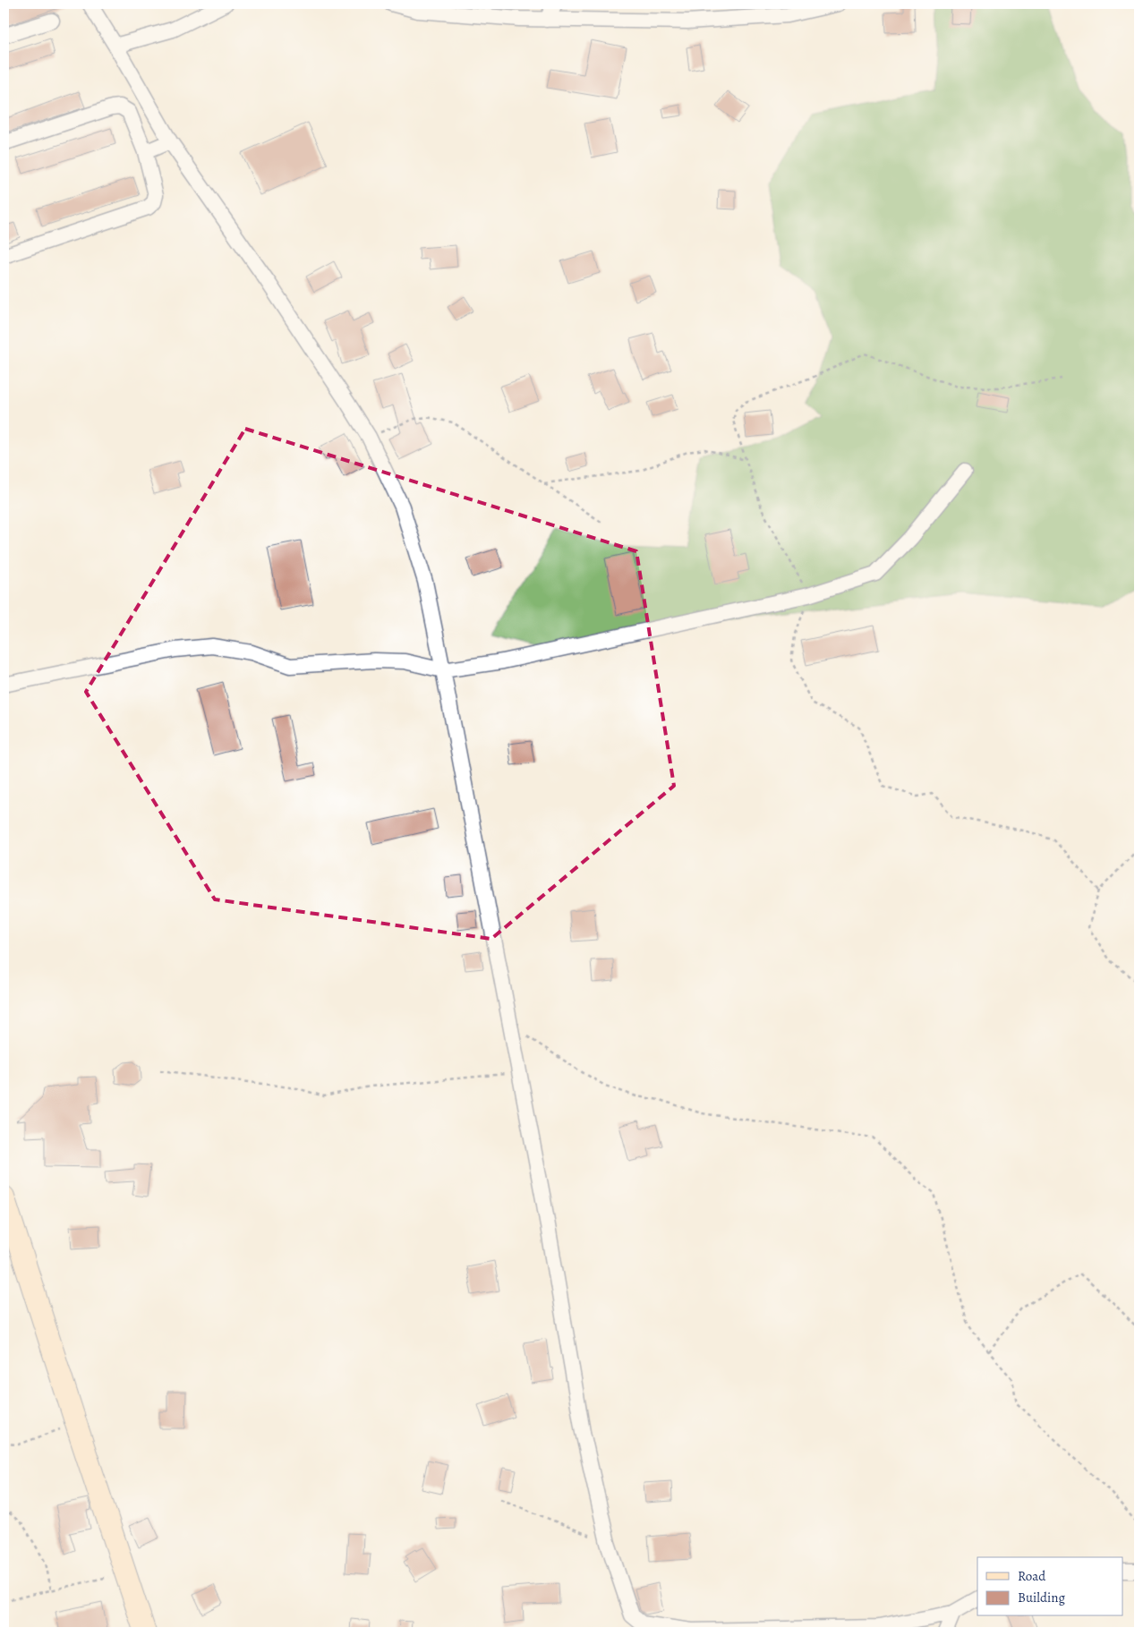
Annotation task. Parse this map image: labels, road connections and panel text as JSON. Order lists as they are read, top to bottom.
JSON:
{
  "legend": ["Road", "Building"]
}
